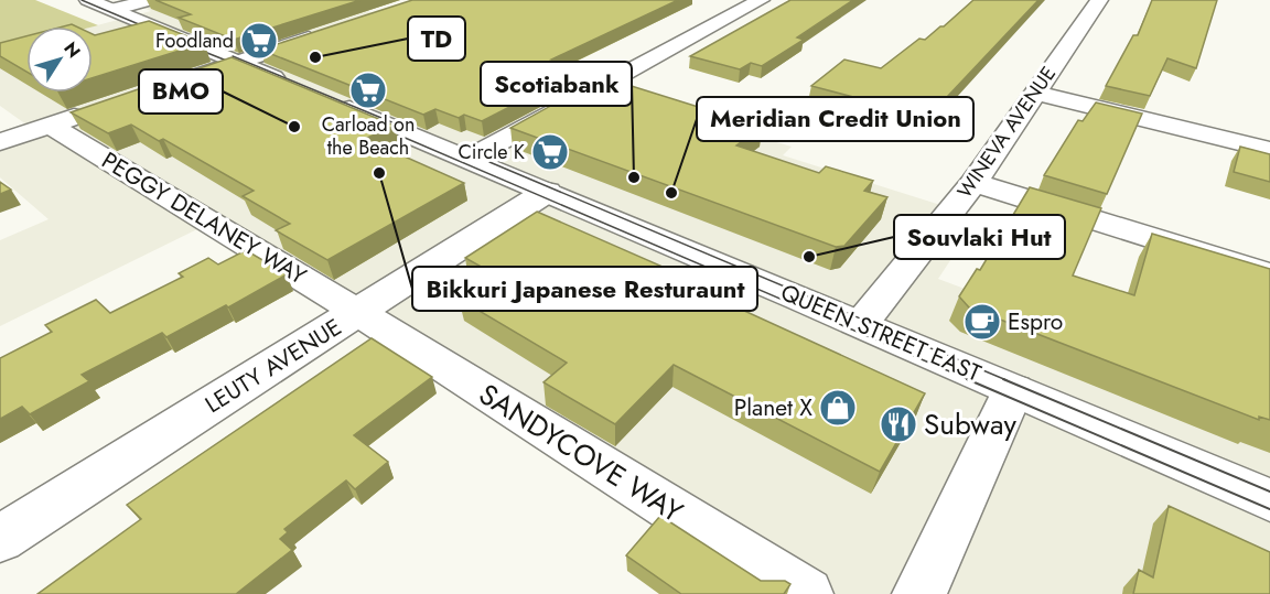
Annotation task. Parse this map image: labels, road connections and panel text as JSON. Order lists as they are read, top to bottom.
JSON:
{
  "streets": {
    "street": [
      "WINEVA AVENUE",
      "PEGGY DELANEY WAY",
      "QUEEN STREET EAST",
      "LEUTY AVENUE",
      "SANDYCOVE WAY"
    ]
  },
  "crossings": [
    ["WINEVA AVENUE", "QUEEN STREET EAST"],
    ["PEGGY DELANEY WAY", "LEUTY AVENUE"],
    ["PEGGY DELANEY WAY", "SANDYCOVE WAY"],
    ["QUEEN STREET EAST", "LEUTY AVENUE"],
    ["LEUTY AVENUE", "SANDYCOVE WAY"]
  ],
  "places": {
    "supermarket": ["Foodland", "Carload on the Beach", "Circle K"],
    "other": [
      "TD",
      "BMO",
      "Bikkuri Japanese Resturaunt",
      "Scotiabank",
      "Meridian Credit Union",
      "Souvlaki Hut"
    ],
    "cafe": ["Espro"],
    "shop": ["Planet X"],
    "restaurant": ["Subway"]
  },
  "north": "top right"
}
